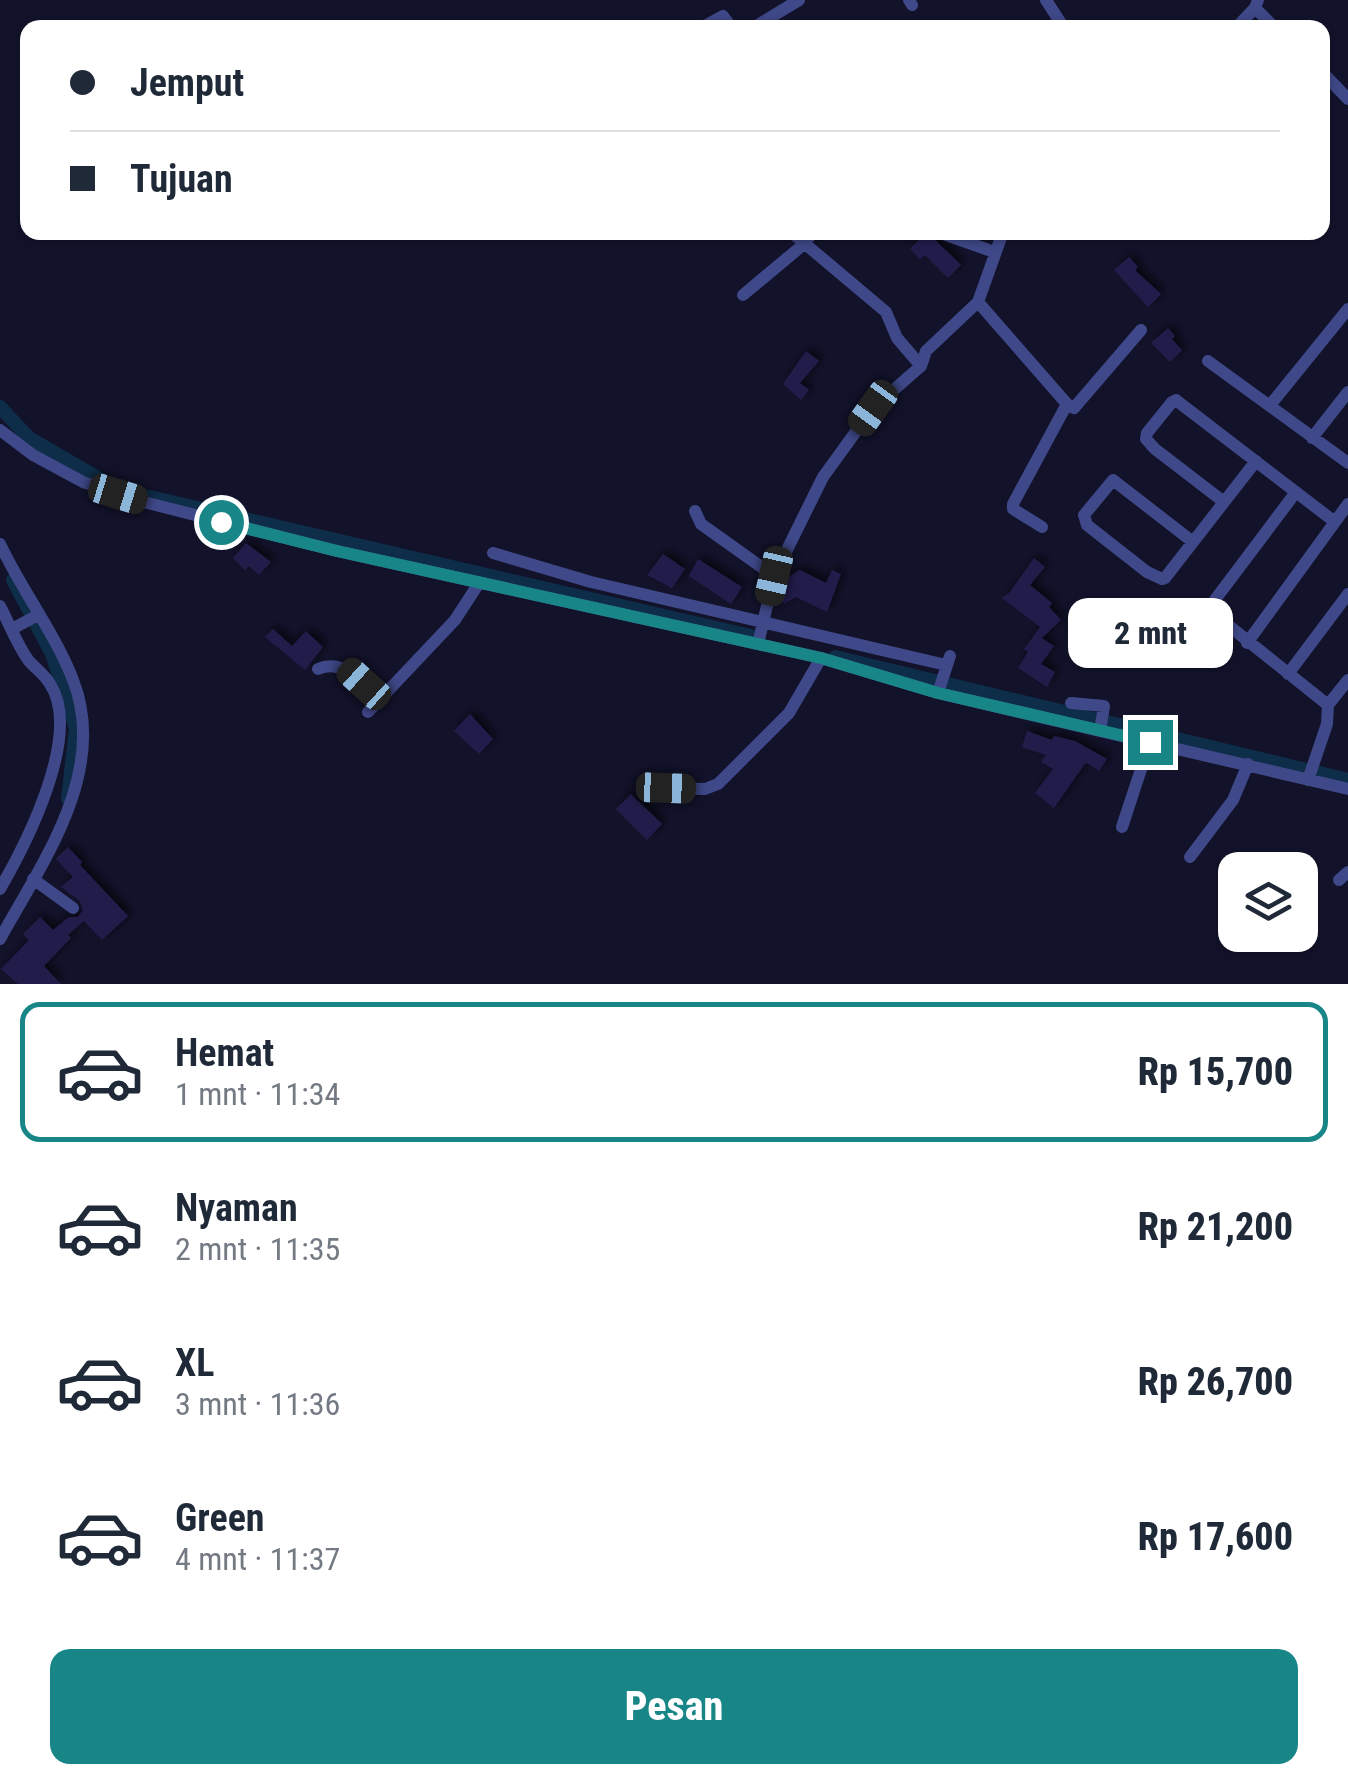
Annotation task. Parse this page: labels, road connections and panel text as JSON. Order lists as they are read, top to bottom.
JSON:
{
  "page": {
    "banner": ["Jemput", "Tujuan"],
    "bubble": "2 mnt",
    "list": [
      {
        "name": "Hemat",
        "note": "1 mnt · 11:34",
        "value": "Rp 15,700"
      },
      {
        "name": "Nyaman",
        "note": "2 mnt · 11:35",
        "value": "Rp 21,200"
      },
      {
        "name": "XL",
        "note": "3 mnt · 11:36",
        "value": "Rp 26,700"
      },
      {
        "name": "Green",
        "note": "4 mnt · 11:37",
        "value": "Rp 17,600"
      }
    ],
    "buttons": "Pesan"
  }
}
